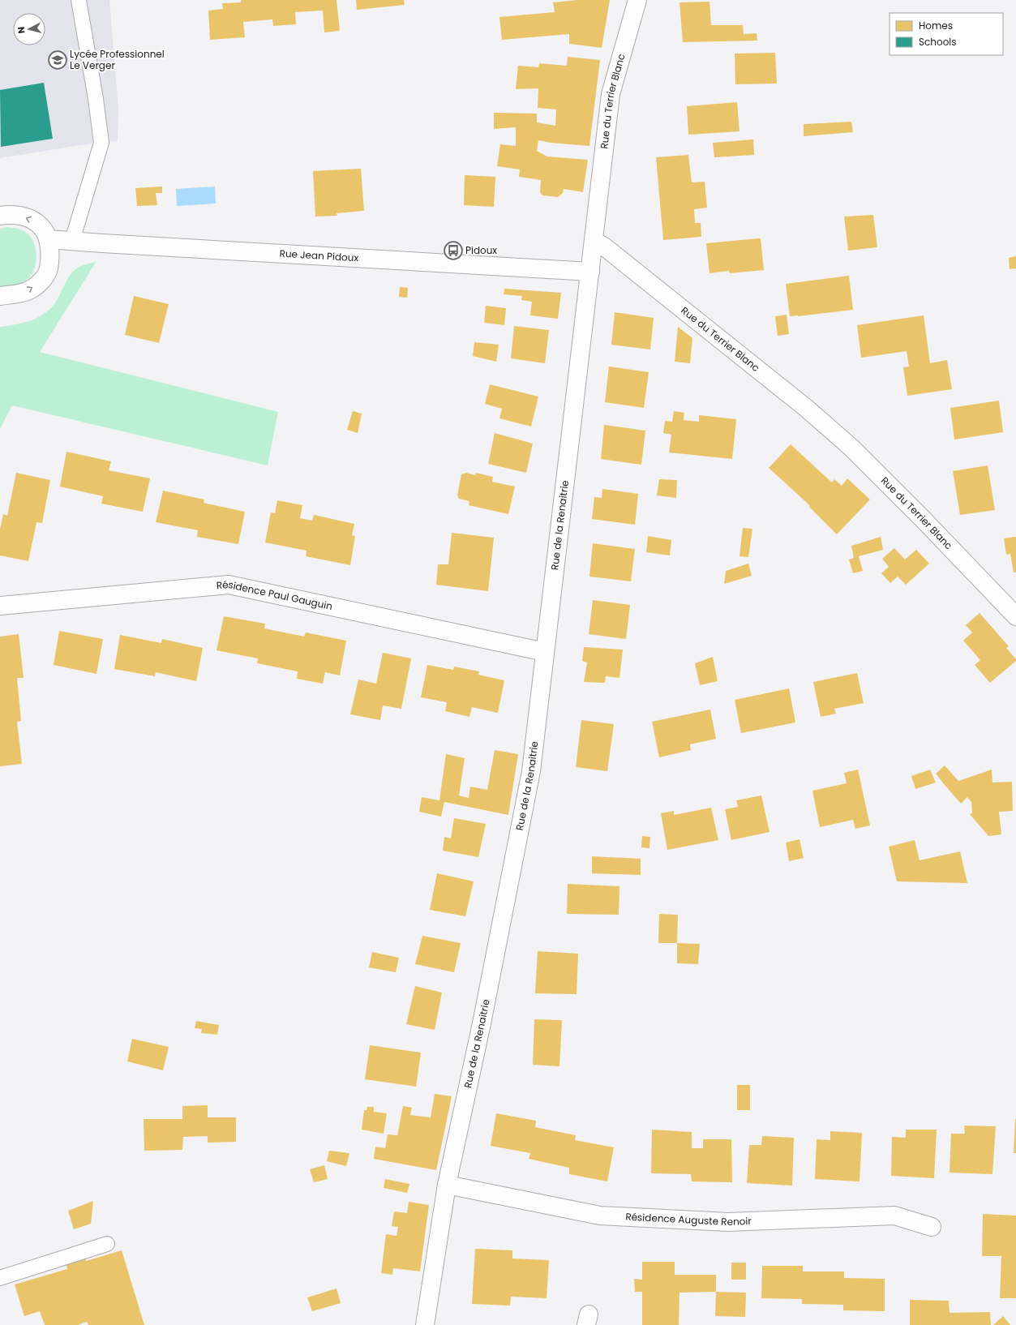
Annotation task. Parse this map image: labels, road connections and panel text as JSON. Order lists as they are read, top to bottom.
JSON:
{
  "streets": {
    "street": [
      "Rue du Terrier Blanc",
      "Rue Jean Pidoux",
      "Rue de la Renaitrie",
      "Résidence Paul Gauguin",
      "Résidence Auguste Renoir"
    ]
  },
  "crossings": [
    ["Rue du Terrier Blanc", "Rue de la Renaitrie"],
    ["Rue Jean Pidoux", "Rue de la Renaitrie"],
    ["Rue de la Renaitrie", "Résidence Paul Gauguin"],
    ["Rue de la Renaitrie", "Résidence Auguste Renoir"]
  ],
  "places": {
    "school or university": ["Lycée Professionnel Le Verger"],
    "bus stop": ["Pidoux"]
  },
  "legend": ["Homes", "Schools"],
  "north": "left"
}
